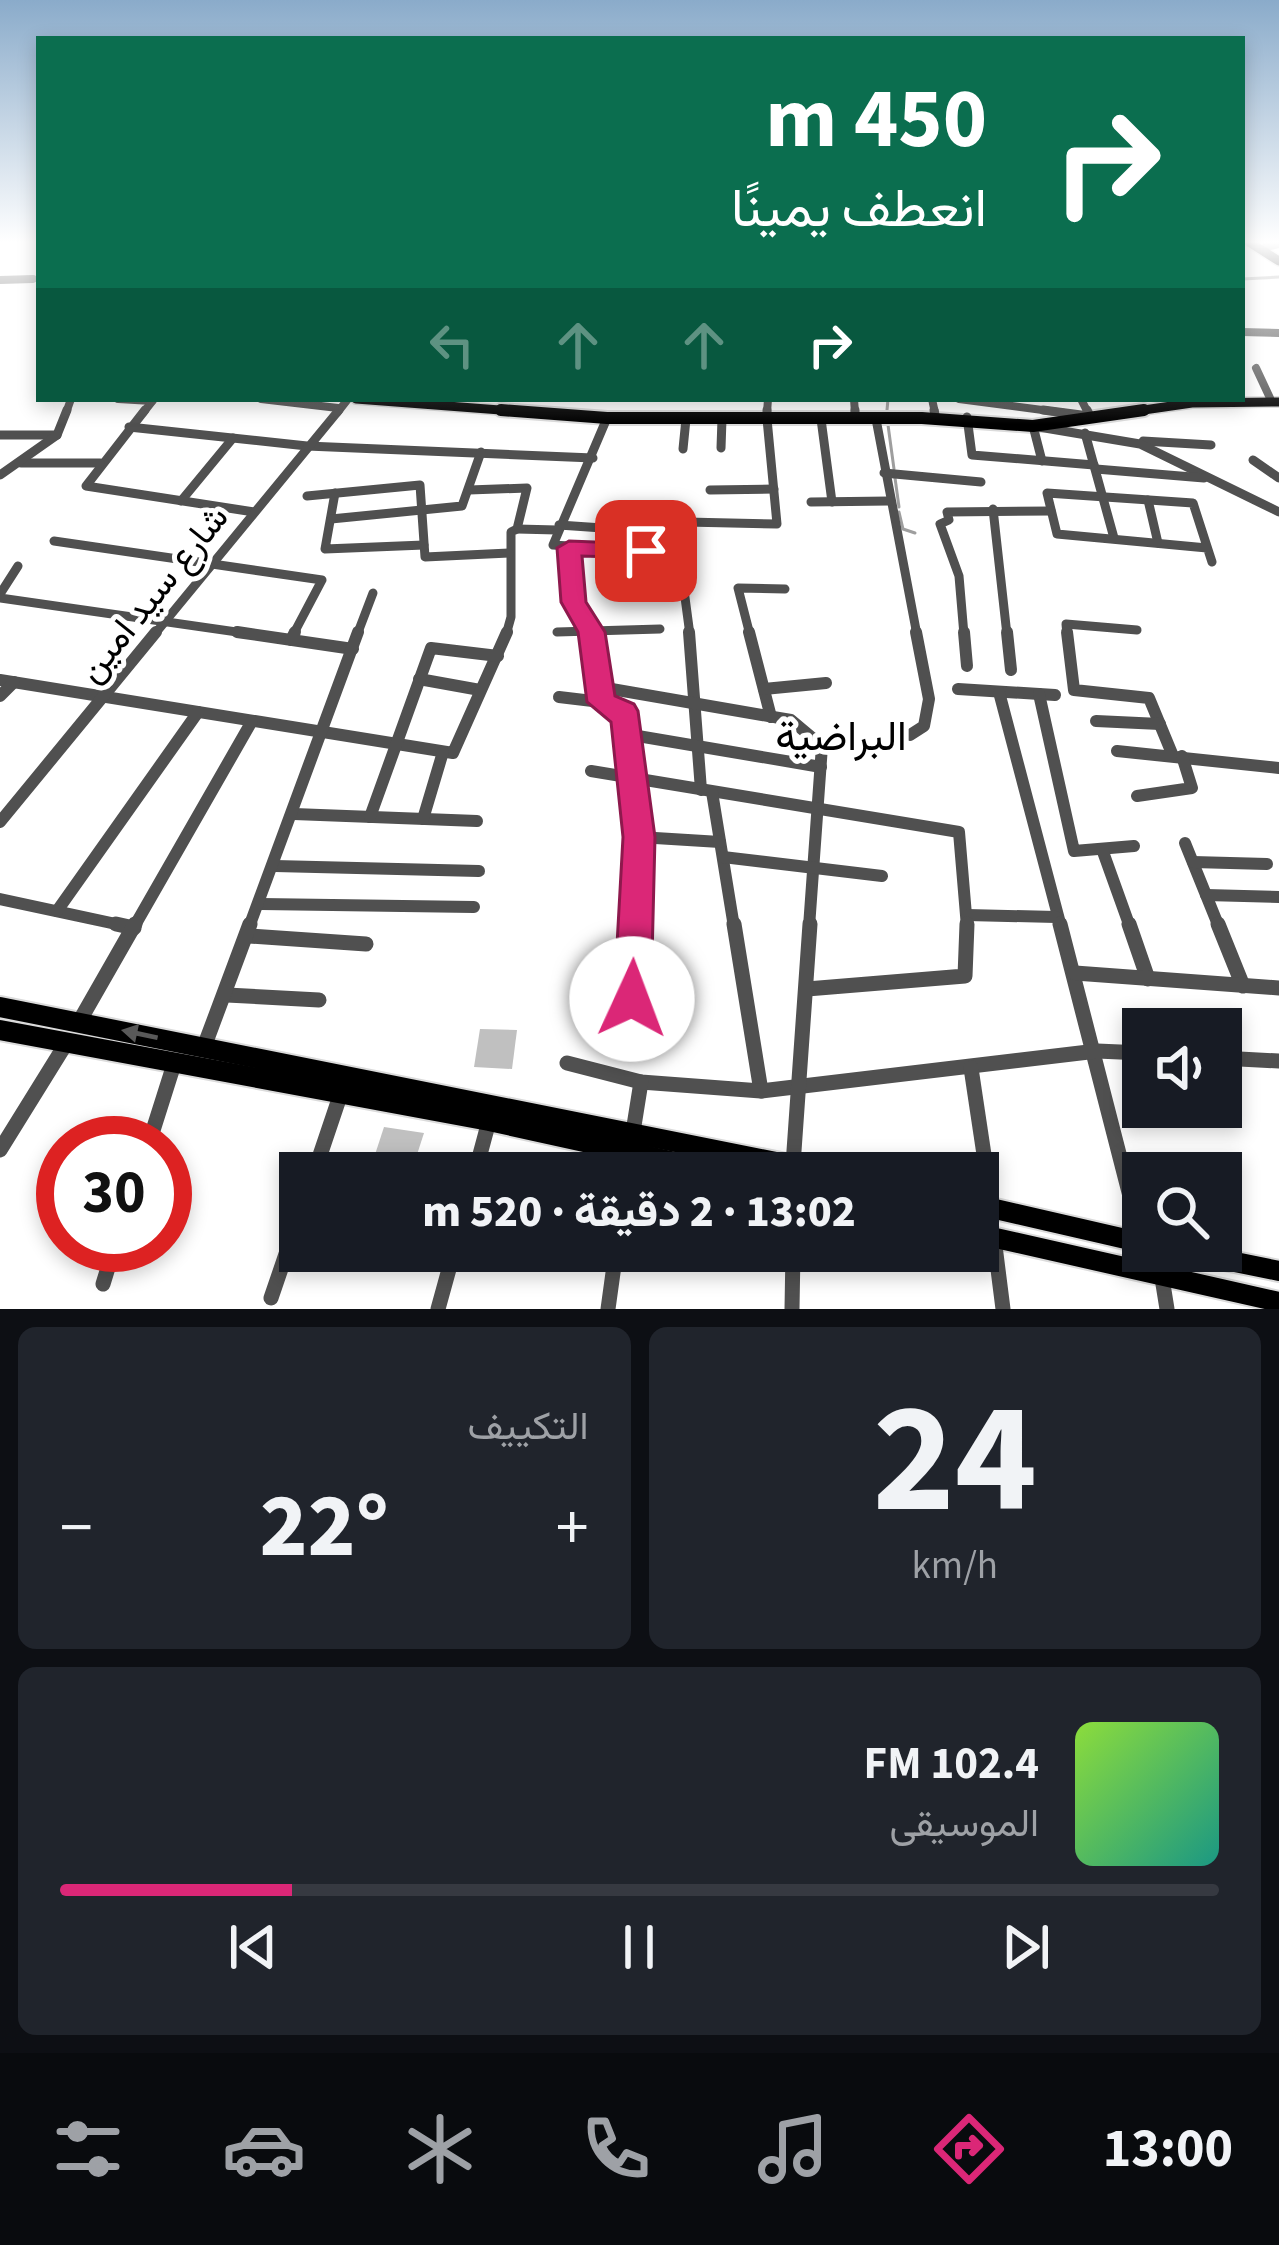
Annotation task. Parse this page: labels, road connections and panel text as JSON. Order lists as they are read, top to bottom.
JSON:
{
  "streets": {
    "street": ["شارع سيد امين"]
  },
  "districts": ["البراضية"],
  "page": {
    "turn": ["450 m", "انعطف يمينًا"],
    "limit": "30",
    "trip": "13:02 · 2 دقيقة · 520 m",
    "tile": [
      ["24", "km/h"],
      "التكييف"
    ],
    "heat": ["−", "22°", "+"],
    "song": ["102.4 FM", "الموسيقى"],
    "tabs": "13:00"
  }
}
